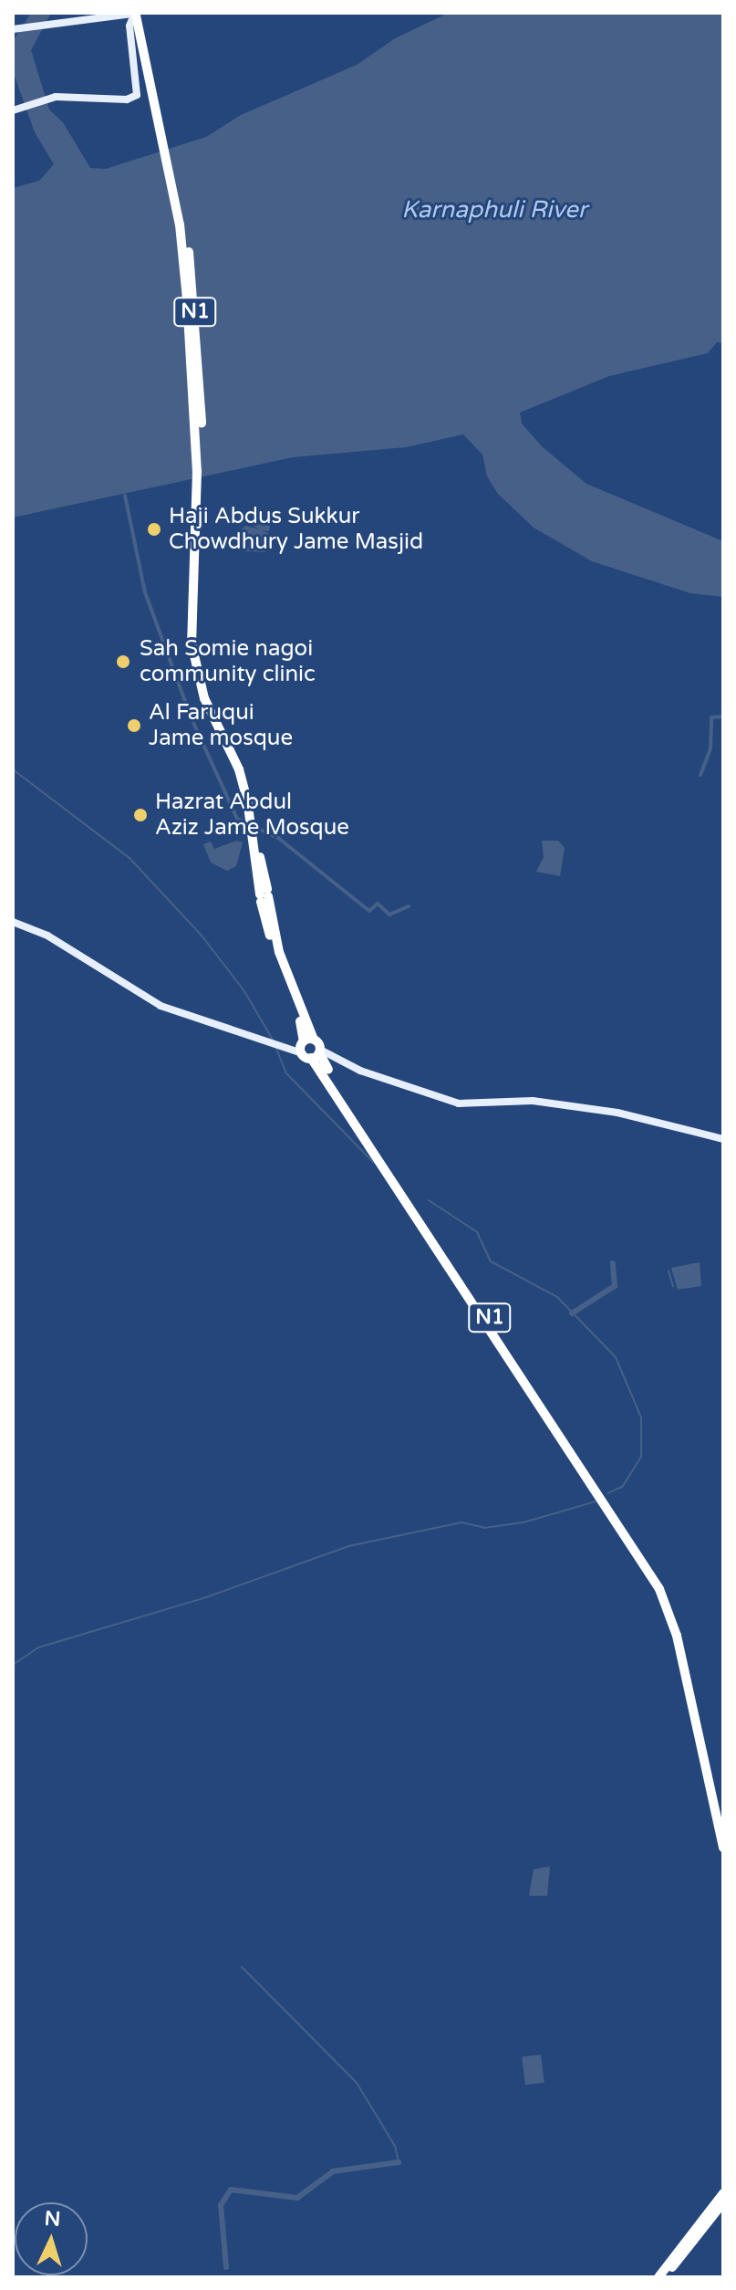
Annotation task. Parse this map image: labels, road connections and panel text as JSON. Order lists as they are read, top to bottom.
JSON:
{
  "streets": {
    "highway": ["N1"]
  },
  "water": ["Karnaphuli River"],
  "places": [
    "Haji Abdus Sukkur Chowdhury Jame Masjid",
    "Sah Somie nagoi community clinic",
    "Al Faruqui Jame mosque",
    "Hazrat Abdul Aziz Jame Mosque"
  ],
  "north": "top"
}
